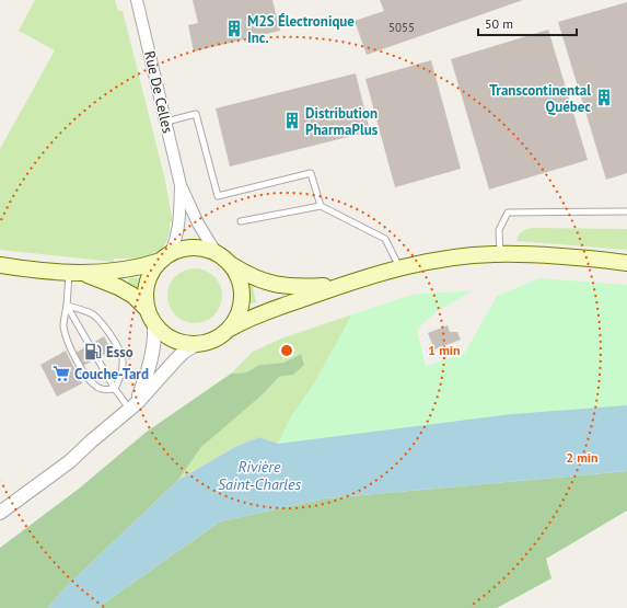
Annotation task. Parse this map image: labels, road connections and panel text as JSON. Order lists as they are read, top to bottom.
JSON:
{
  "streets": {
    "street": ["Rue De Celles"]
  },
  "water": ["Rivière Saint-Charles"],
  "places": {
    "building": ["M2S Électronique Inc.", "Transcontinental Québec", "Distribution PharmaPlus"],
    "fuel station": ["Esso"],
    "supermarket": ["Couche-Tard"]
  },
  "house_numbers": ["5055"],
  "scale_bar": "50 m",
  "rings": ["1 min", "2 min"]
}
